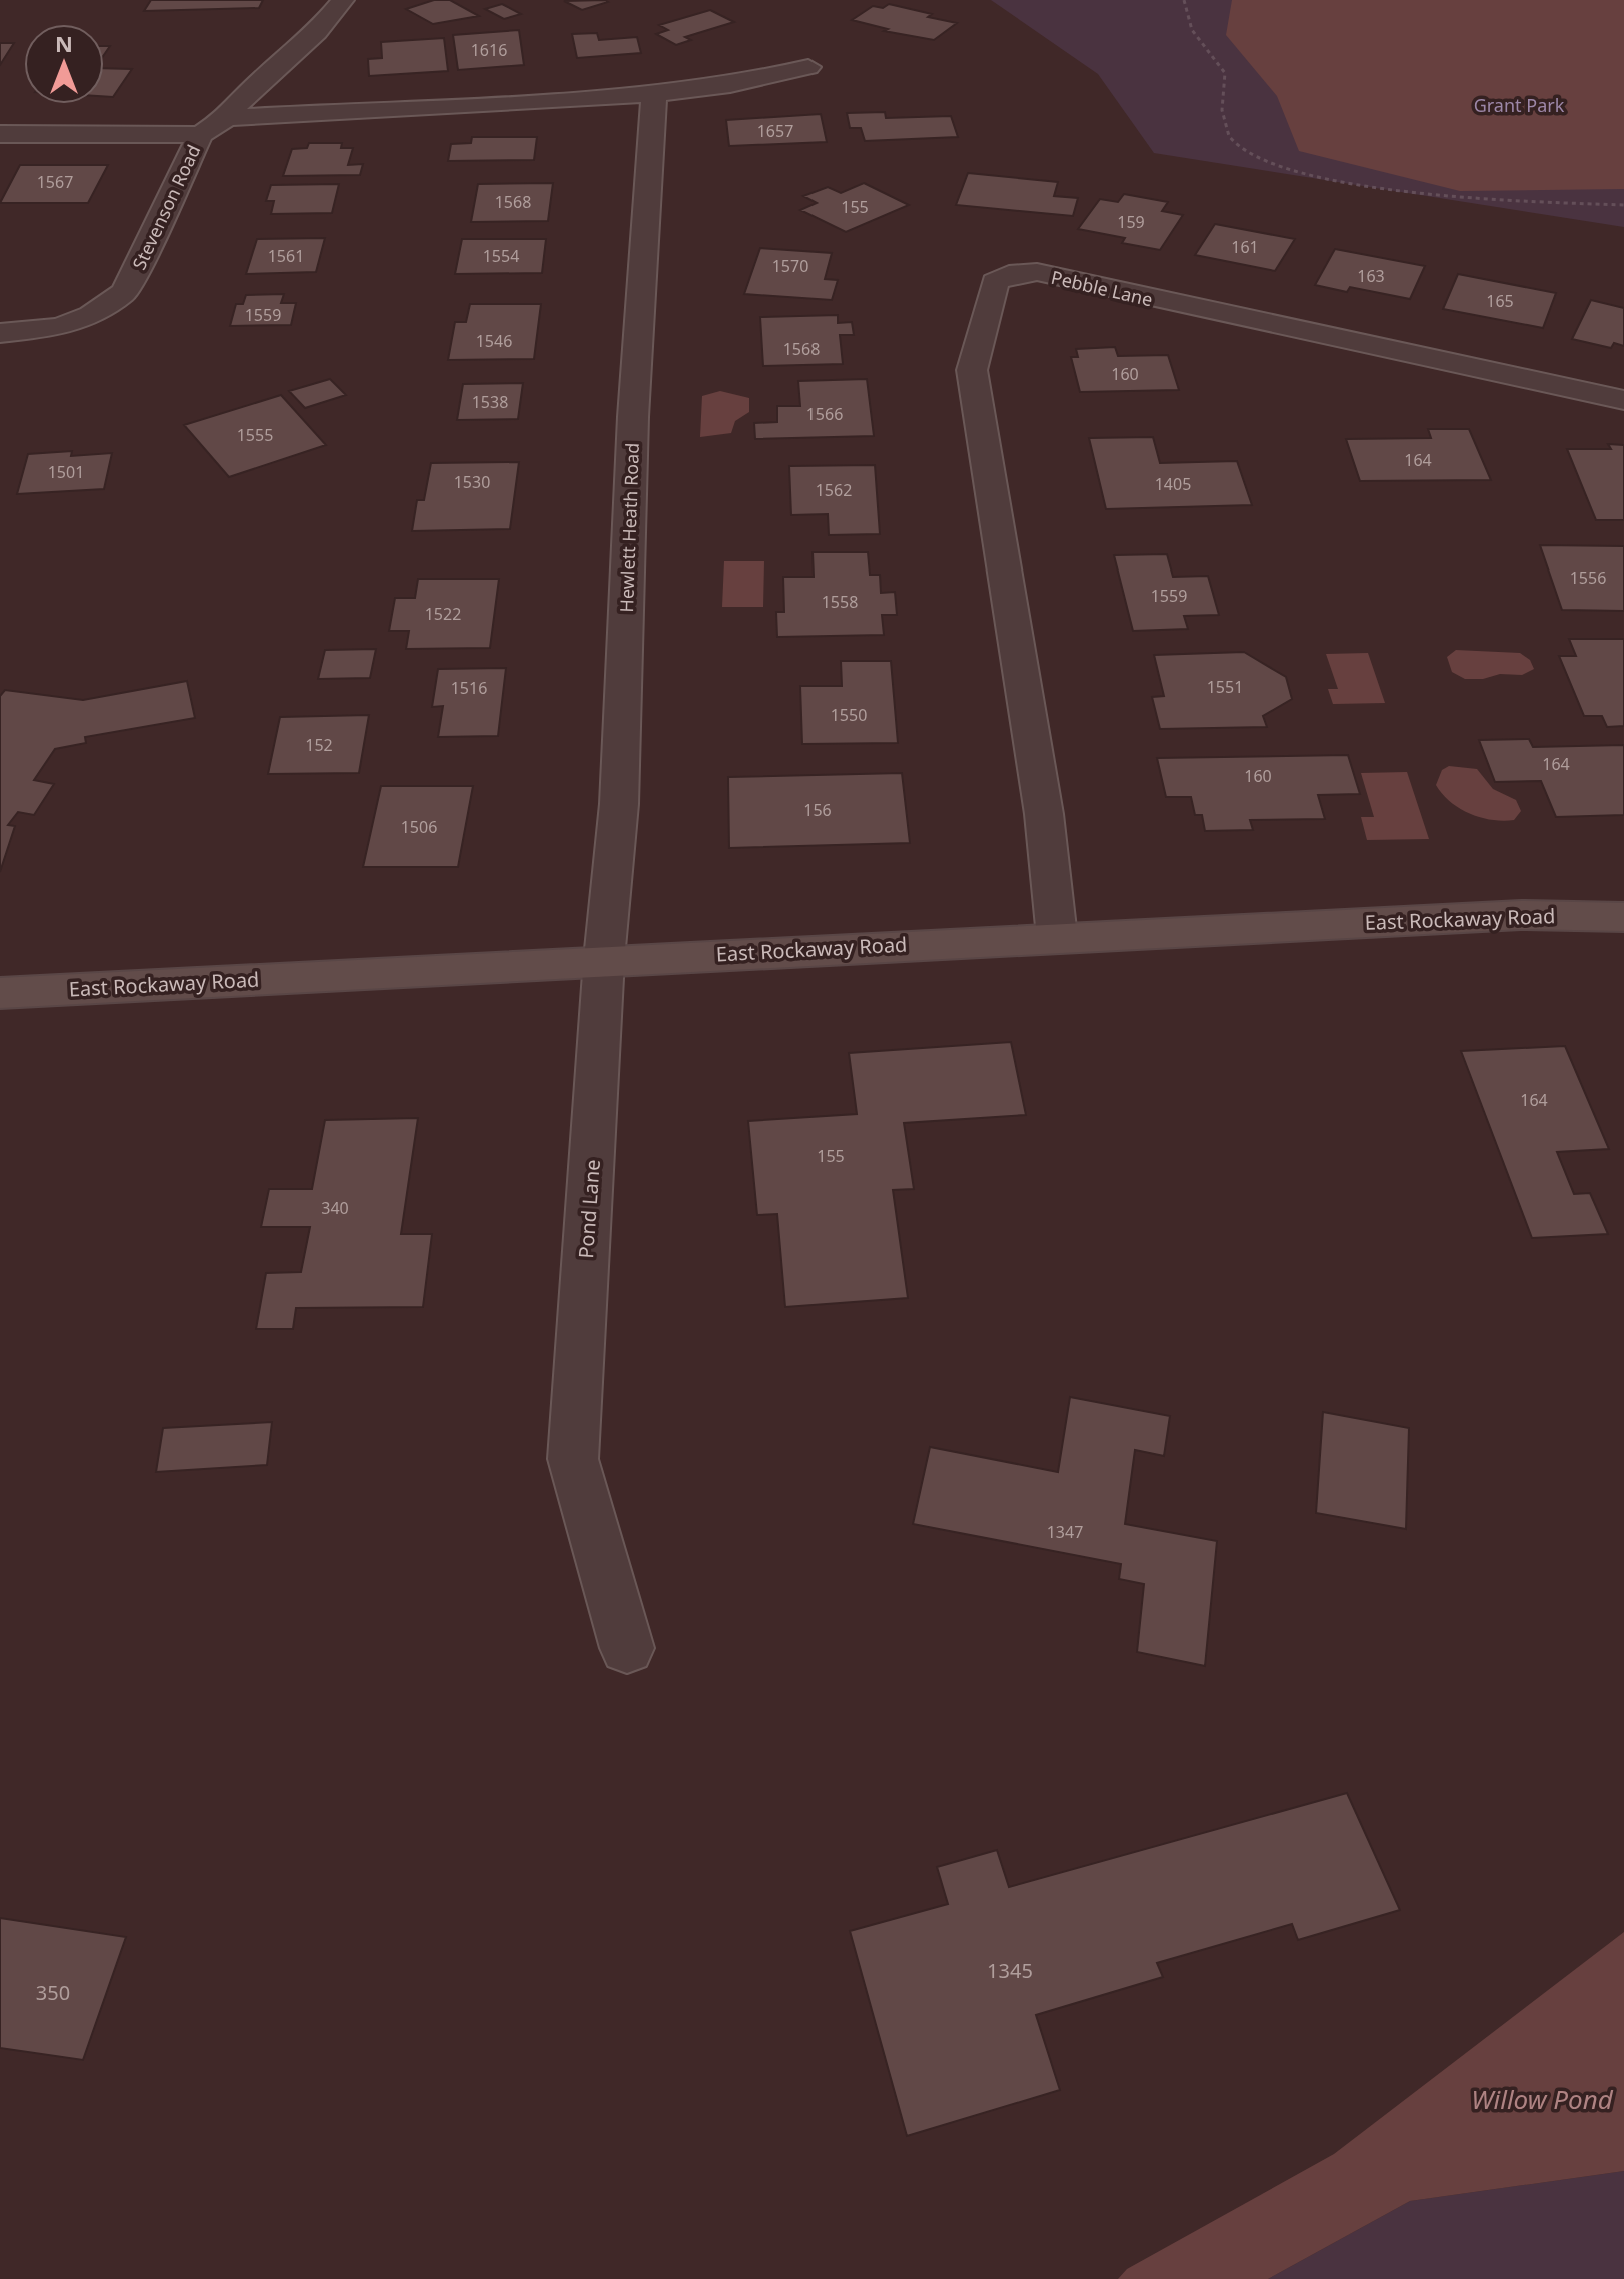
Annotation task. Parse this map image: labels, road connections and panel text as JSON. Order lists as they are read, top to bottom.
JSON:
{
  "streets": {
    "main road": ["East Rockaway Road"],
    "street": [
      "Stevenson Road",
      "Pebble Lane",
      "Hewlett Heath Road",
      "Pond Lane"
    ]
  },
  "crossings": [
    ["Pebble Lane", "East Rockaway Road"],
    ["Hewlett Heath Road", "East Rockaway Road"],
    ["Hewlett Heath Road", "Pond Lane"],
    ["East Rockaway Road", "Pond Lane"]
  ],
  "water": ["Willow Pond"],
  "parks": ["Grant Park"],
  "house_numbers": [
    "1616",
    "1657",
    "1567",
    "1568",
    "155",
    "159",
    "161",
    "1561",
    "1554",
    "1570",
    "163",
    "165",
    "1559",
    "1546",
    "1568",
    "160",
    "1538",
    "1566",
    "1555",
    "164",
    "1501",
    "1530",
    "1405",
    "1562",
    "1556",
    "1559",
    "1558",
    "1522",
    "1551",
    "1516",
    "1550",
    "152",
    "164",
    "160",
    "156",
    "1506",
    "164",
    "155",
    "340",
    "1347",
    "1345",
    "350"
  ],
  "north": "top"
}
